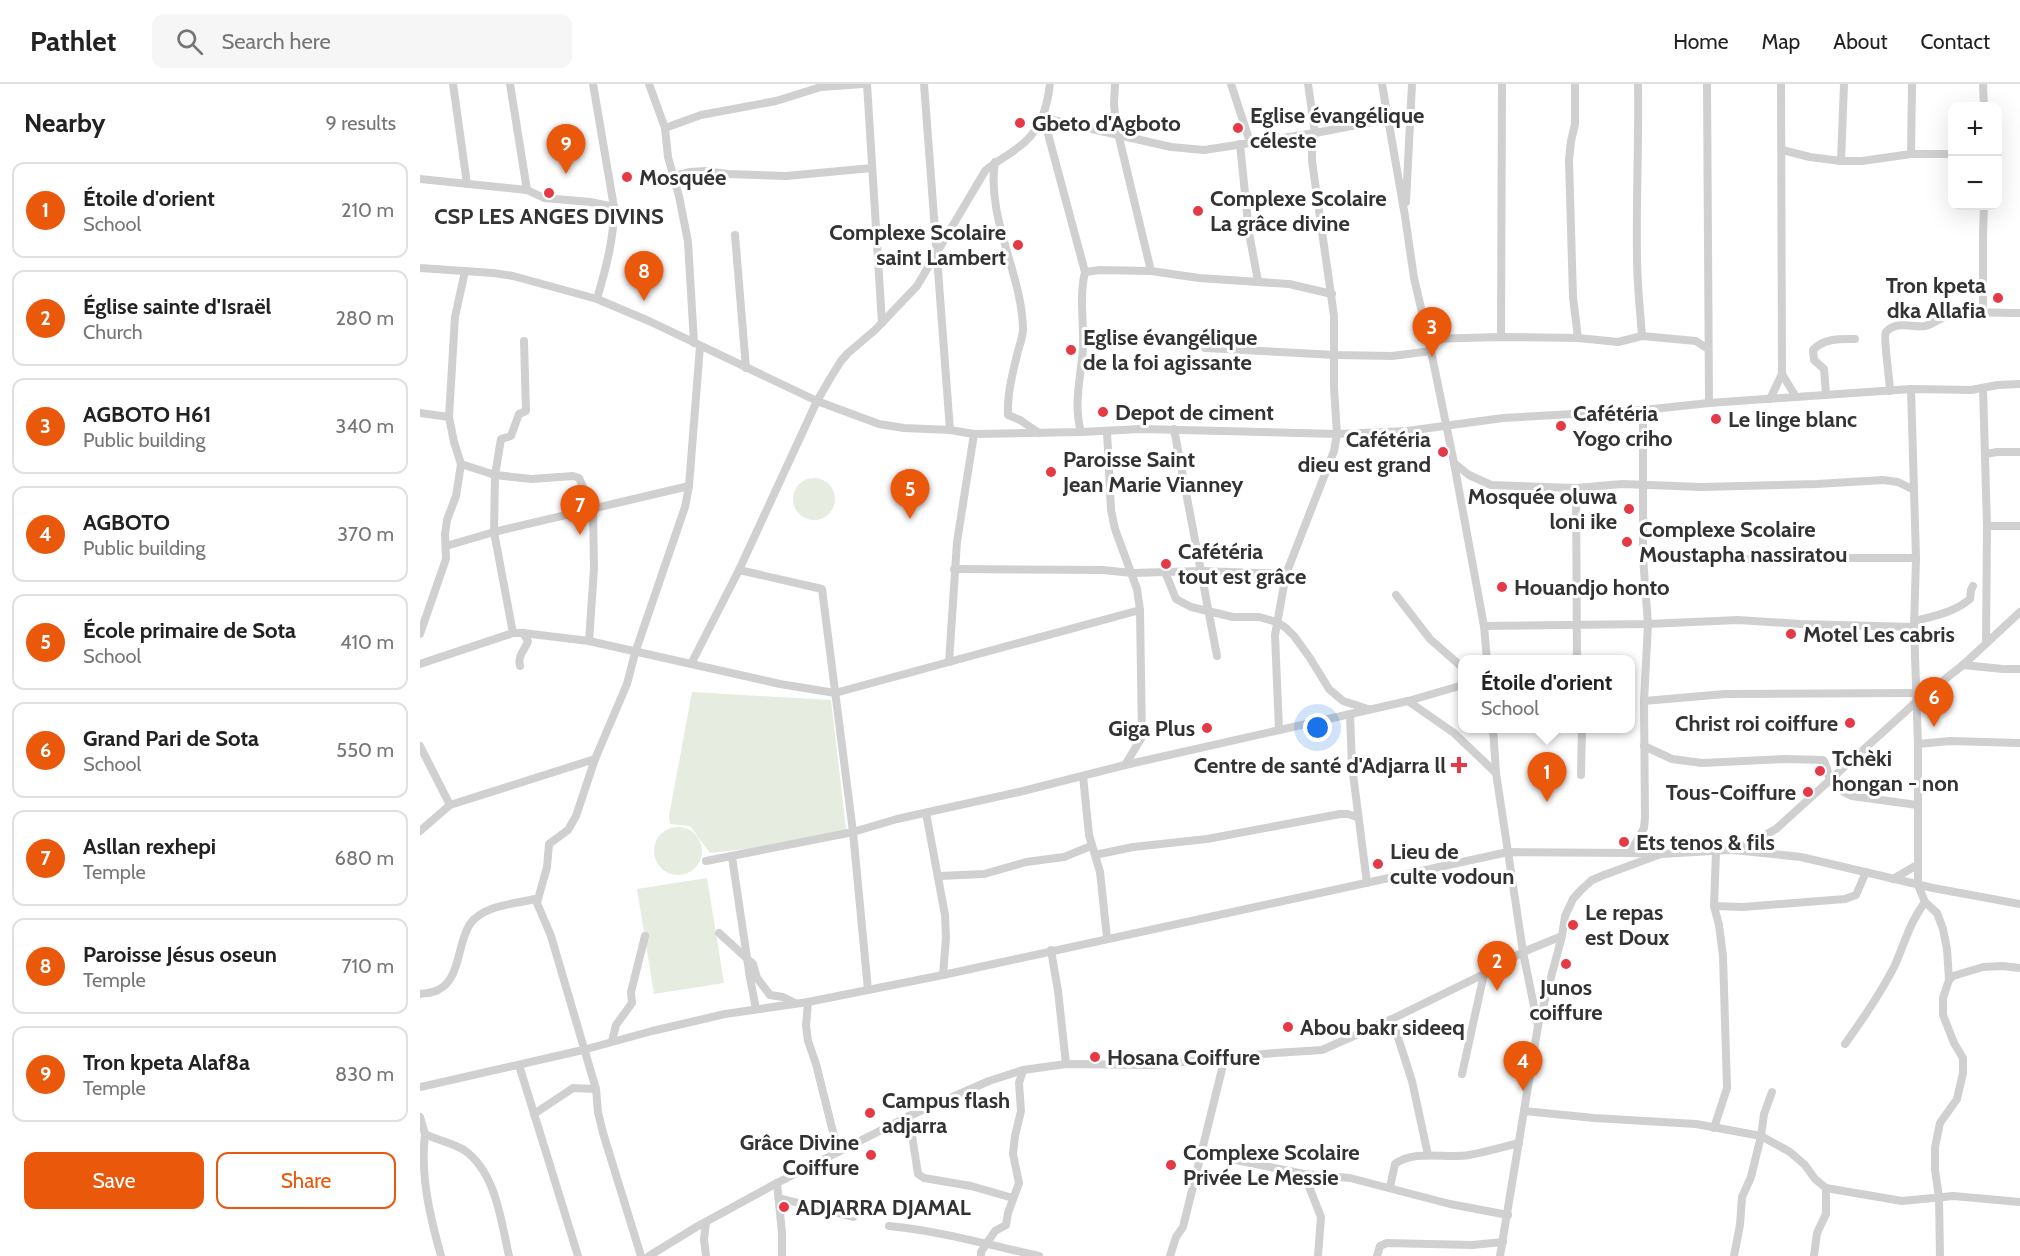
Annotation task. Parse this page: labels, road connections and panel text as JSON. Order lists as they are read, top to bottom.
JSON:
{
  "places": {
    "other": [
      "Gbeto d'Agboto",
      "Eglise évangélique céleste",
      "Mosquée",
      "CSP LES ANGES DIVINS",
      "Complexe Scolaire La grâce divine",
      "Complexe Scolaire saint Lambert",
      "Tron kpeta dka Allafia",
      "Eglise évangélique de la foi agissante",
      "Depot de ciment",
      "Le linge blanc",
      "Cafétéria Yogo criho",
      "Cafétéria dieu est grand",
      "Paroisse Saint Jean Marie Vianney",
      "Mosquée oluwa loni ike",
      "Complexe Scolaire Moustapha nassiratou",
      "Cafétéria tout est grâce",
      "Houandjo honto",
      "Motel Les cabris",
      "Christ roi coiffure",
      "Giga Plus",
      "Tchèki hongan - non",
      "Tous-Coiffure",
      "Ets tenos & fils",
      "Lieu de culte vodoun",
      "Le repas est Doux",
      "Junos coiffure",
      "Abou bakr sideeq",
      "Hosana Coiffure",
      "Campus flash adjarra",
      "Grâce Divine Coiffure",
      "Complexe Scolaire Privée Le Messie",
      "ADJARRA DJAMAL"
    ],
    "health": ["Centre de santé d'Adjarra ll"]
  },
  "page": {
    "header": "Pathlet",
    "search": "Search here",
    "nav": [
      "Home",
      "Map",
      "About",
      "Contact"
    ],
    "heading": ["Nearby", "9 results"],
    "map_buttons": ["+", "−"],
    "pins": [
      "9",
      "8",
      "3",
      "5",
      "7",
      "6",
      "1",
      "2",
      "4"
    ],
    "list": [
      {
        "mark": "1",
        "name": "Étoile d'orient",
        "note": "School",
        "value": "210 m"
      },
      {
        "mark": "2",
        "name": "Église sainte d'Israël",
        "note": "Church",
        "value": "280 m"
      },
      {
        "mark": "3",
        "name": "AGBOTO H61",
        "note": "Public building",
        "value": "340 m"
      },
      {
        "mark": "4",
        "name": "AGBOTO",
        "note": "Public building",
        "value": "370 m"
      },
      {
        "mark": "5",
        "name": "École primaire de Sota",
        "note": "School",
        "value": "410 m"
      },
      {
        "mark": "6",
        "name": "Grand Pari de Sota",
        "note": "School",
        "value": "550 m"
      },
      {
        "mark": "7",
        "name": "Asllan rexhepi",
        "note": "Temple",
        "value": "680 m"
      },
      {
        "mark": "8",
        "name": "Paroisse Jésus oseun",
        "note": "Temple",
        "value": "710 m"
      },
      {
        "mark": "9",
        "name": "Tron kpeta Alaf8a",
        "note": "Temple",
        "value": "830 m"
      }
    ],
    "popup": ["Étoile d'orient", "School"],
    "buttons": ["Save", "Share"]
  }
}
